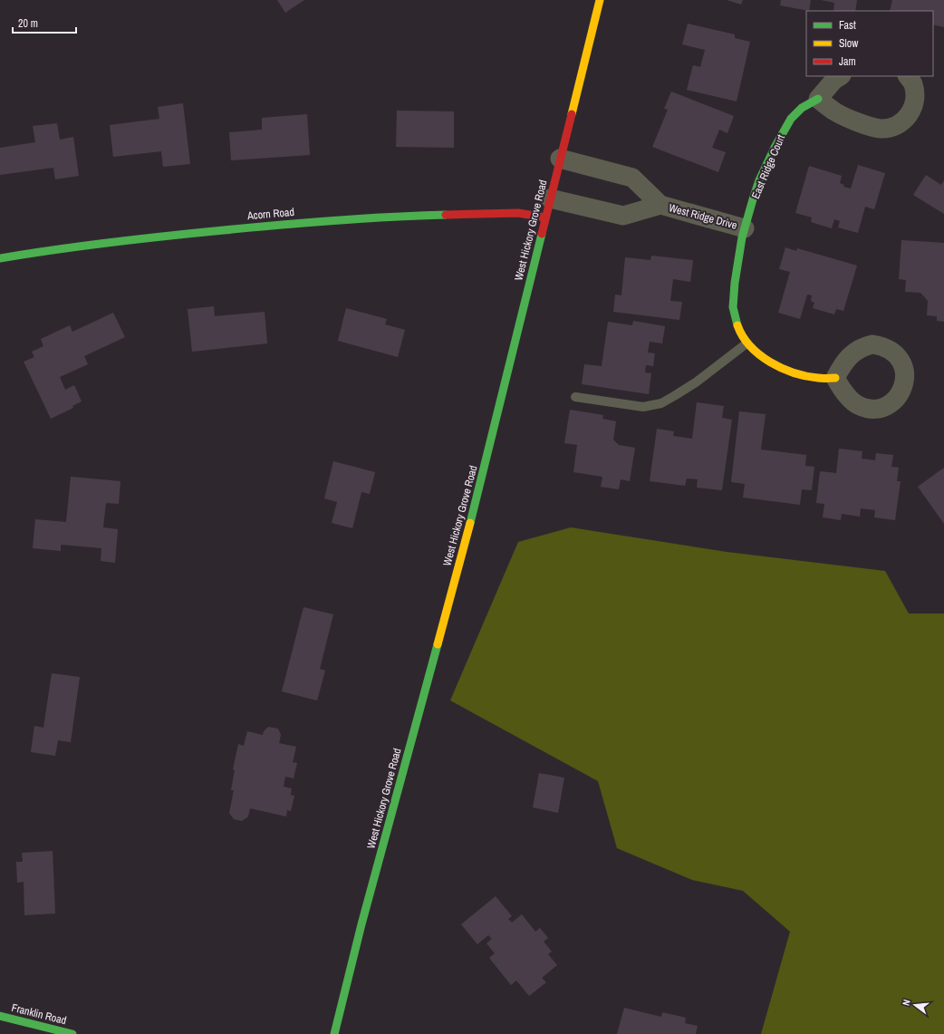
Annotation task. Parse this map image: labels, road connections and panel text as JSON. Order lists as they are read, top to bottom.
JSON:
{
  "streets": {
    "street": [
      "East Ridge Court",
      "Acorn Road",
      "West Ridge Drive",
      "West Hickory Grove Road",
      "Franklin Road"
    ]
  },
  "crossings": [
    ["East Ridge Court", "West Ridge Drive"],
    ["Acorn Road", "West Hickory Grove Road"],
    ["West Ridge Drive", "West Hickory Grove Road"]
  ],
  "legend": ["Fast", "Slow", "Jam"],
  "scale_bar": "20 m",
  "north": "left"
}
